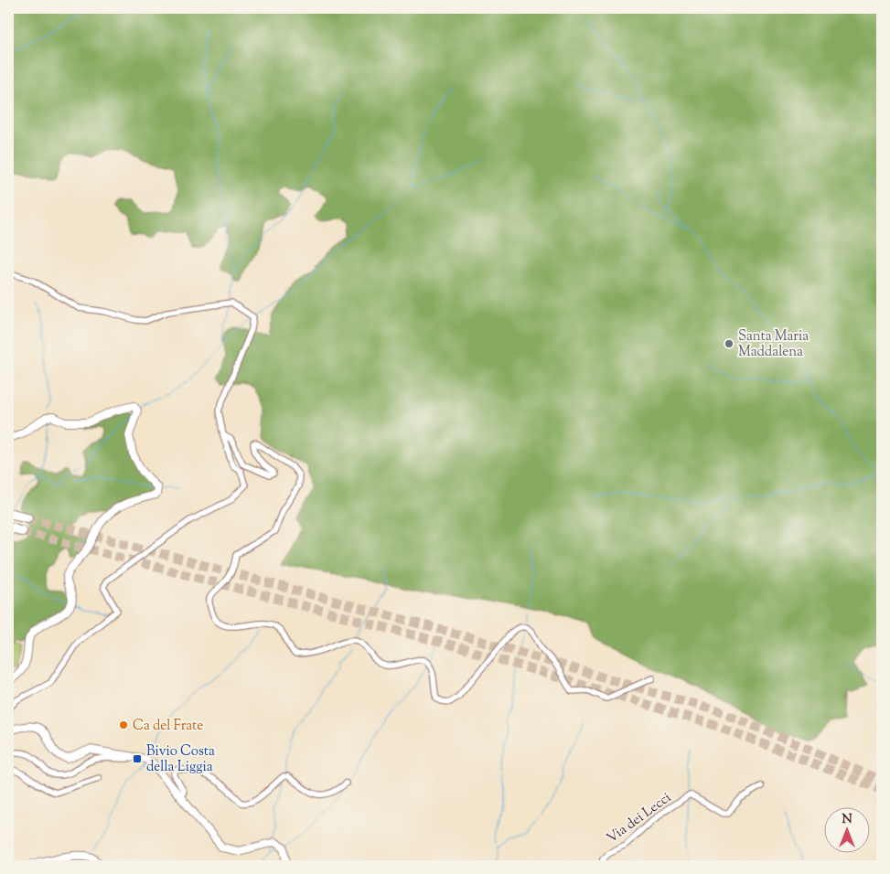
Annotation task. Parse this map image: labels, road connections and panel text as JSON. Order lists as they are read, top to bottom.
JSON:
{
  "streets": {
    "street": ["Via dei Lecci"]
  },
  "places": {
    "other": ["Santa Maria Maddalena", "Ca del Frate"],
    "transit": ["Bivio Costa della Liggia"]
  },
  "north": "top"
}
